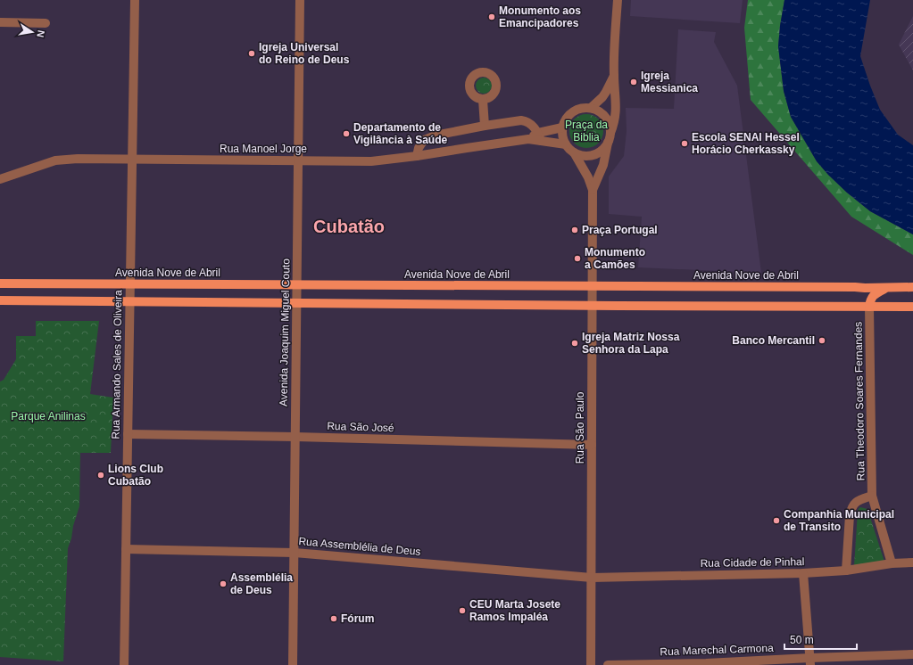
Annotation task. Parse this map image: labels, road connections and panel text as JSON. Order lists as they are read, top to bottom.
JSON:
{
  "streets": {
    "main road": ["Avenida Nove de Abril"],
    "street": [
      "Rua Manoel Jorge",
      "Avenida Joaquim Miguel Couto",
      "Rua Armando Sales de Oliveira",
      "Rua Theodoro Soares Fernandes",
      "Rua São José",
      "Rua São Paulo",
      "Rua Assemblélia de Deus",
      "Rua Cidade de Pinhal",
      "Rua Marechal Carmona"
    ]
  },
  "crossings": [
    ["Rua Manoel Jorge", "Avenida Joaquim Miguel Couto"],
    ["Rua Manoel Jorge", "Rua Armando Sales de Oliveira"],
    ["Rua Manoel Jorge", "Rua São Paulo"],
    ["Avenida Nove de Abril", "Avenida Joaquim Miguel Couto"],
    ["Avenida Nove de Abril", "Rua Armando Sales de Oliveira"],
    ["Avenida Nove de Abril", "Rua São Paulo"],
    ["Avenida Joaquim Miguel Couto", "Rua São José"],
    ["Avenida Joaquim Miguel Couto", "Rua Assemblélia de Deus"],
    ["Rua Armando Sales de Oliveira", "Rua São José"],
    ["Rua Armando Sales de Oliveira", "Rua Assemblélia de Deus"],
    ["Rua Theodoro Soares Fernandes", "Rua Cidade de Pinhal"],
    ["Rua São José", "Rua São Paulo"],
    ["Rua São Paulo", "Rua Assemblélia de Deus"],
    ["Rua São Paulo", "Rua Cidade de Pinhal"],
    ["Rua Assemblélia de Deus", "Rua Cidade de Pinhal"]
  ],
  "districts": ["Cubatão"],
  "parks": ["Praça da Biblia", "Parque Anilinas"],
  "places": [
    "Monumento aos Emancipadores",
    "Igreja Universal do Reino de Deus",
    "Igreja Messianica",
    "Departamento de Vigilância à Saúde",
    "Escola SENAI Hessel Horácio Cherkassky",
    "Praça Portugal",
    "Monumento a Camões",
    "Banco Mercantil",
    "Igreja Matriz Nossa Senhora da Lapa",
    "Lions Club Cubatão",
    "Companhia Municipal de Transito",
    "Assemblélia de Deus",
    "CEU Marta Josete Ramos Impaléa",
    "Fórum"
  ],
  "scale_bar": "50 m",
  "north": "right"
}
